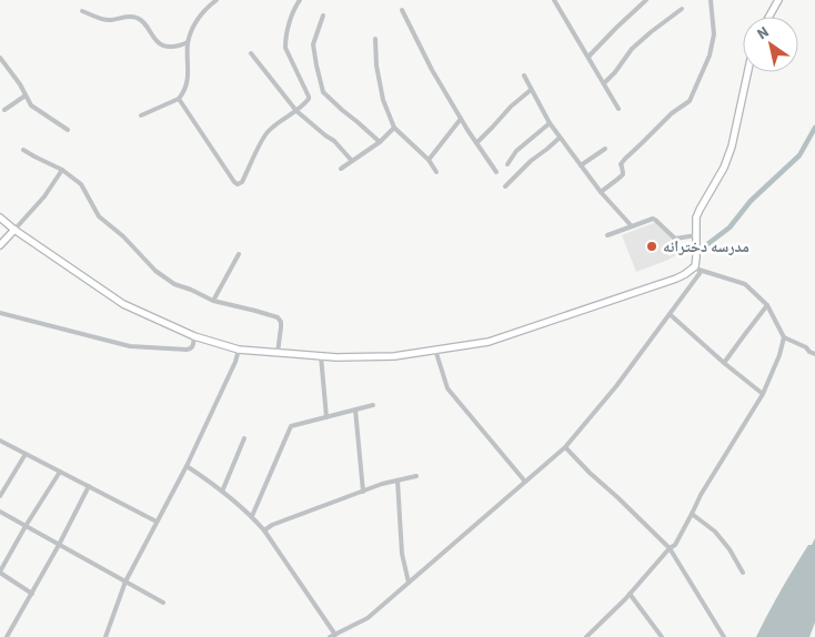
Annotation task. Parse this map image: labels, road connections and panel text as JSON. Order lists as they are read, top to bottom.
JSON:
{
  "places": ["مدرسه دخترانه"],
  "north": "top left"
}
